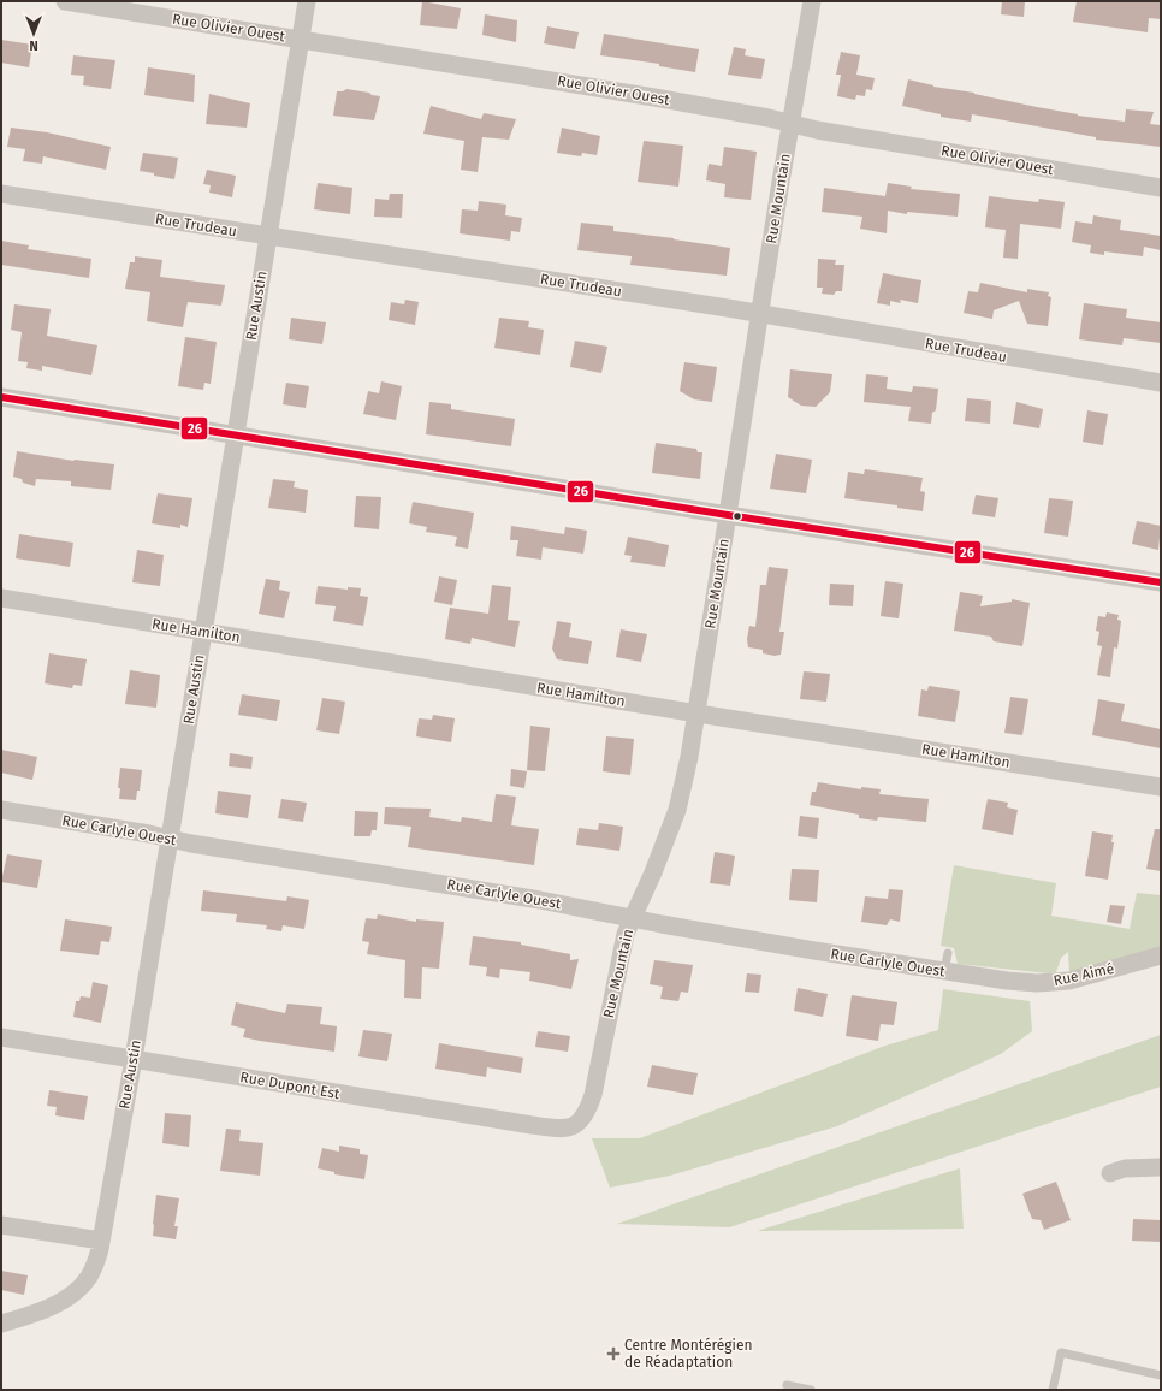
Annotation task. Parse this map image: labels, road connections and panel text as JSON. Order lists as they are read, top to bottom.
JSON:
{
  "streets": {
    "street": [
      "Rue Olivier Ouest",
      "Rue Mountain",
      "Rue Trudeau",
      "Rue Austin",
      "Rue Hamilton",
      "Rue Carlyle Ouest",
      "Rue Aimé",
      "Rue Dupont Est"
    ]
  },
  "crossings": [
    ["Rue Olivier Ouest", "Rue Mountain"],
    ["Rue Olivier Ouest", "Rue Austin"],
    ["Rue Mountain", "Rue Trudeau"],
    ["Rue Mountain", "Rue Hamilton"],
    ["Rue Mountain", "Rue Carlyle Ouest"],
    ["Rue Mountain", "Rue Dupont Est"],
    ["Rue Trudeau", "Rue Austin"],
    ["Rue Austin", "Rue Hamilton"],
    ["Rue Austin", "Rue Carlyle Ouest"],
    ["Rue Austin", "Rue Dupont Est"],
    ["Rue Carlyle Ouest", "Rue Aimé"]
  ],
  "places": {
    "health": ["Centre Montérégien de Réadaptation"]
  },
  "lines": ["transit line 26"],
  "north": "bottom"
}
